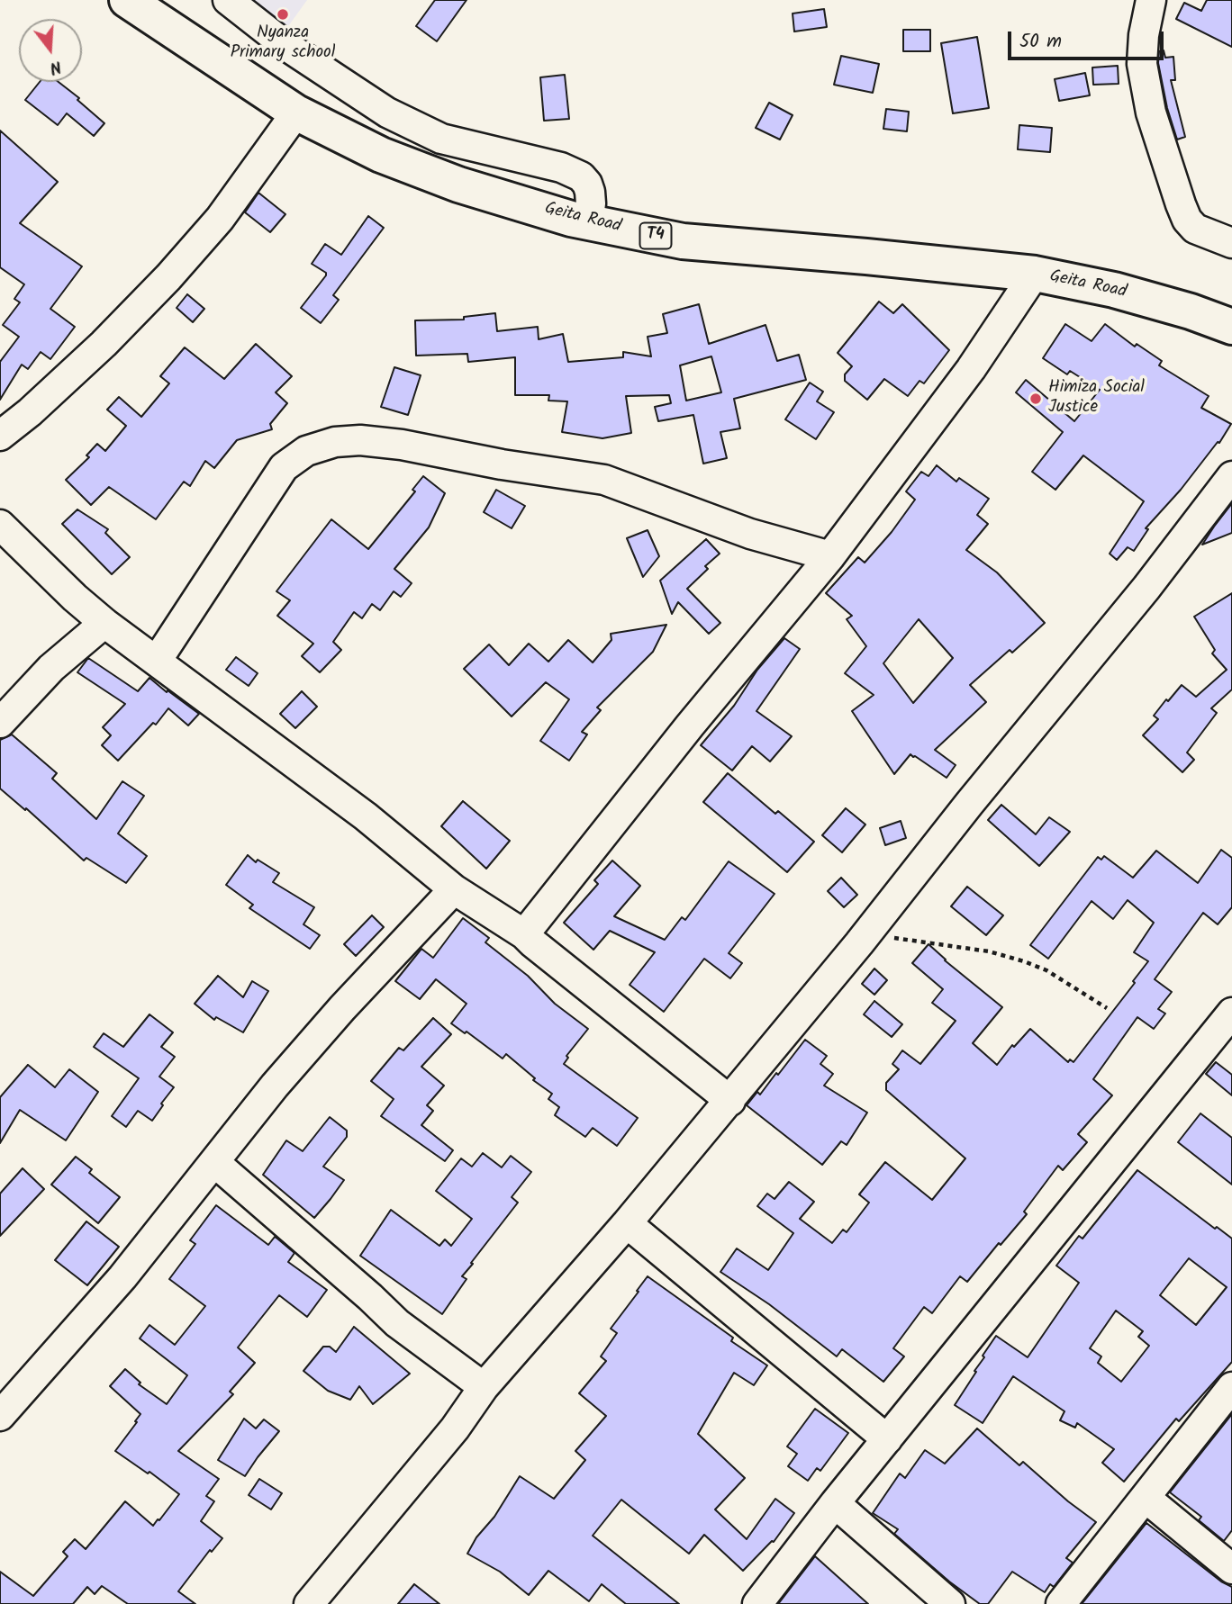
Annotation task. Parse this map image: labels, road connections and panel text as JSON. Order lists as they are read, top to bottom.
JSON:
{
  "streets": {
    "highway": ["Geita Road", "T4"]
  },
  "places": ["Nyanza Primary school", "Himiza Social Justice"],
  "scale_bar": "50 m",
  "north": "bottom"
}
